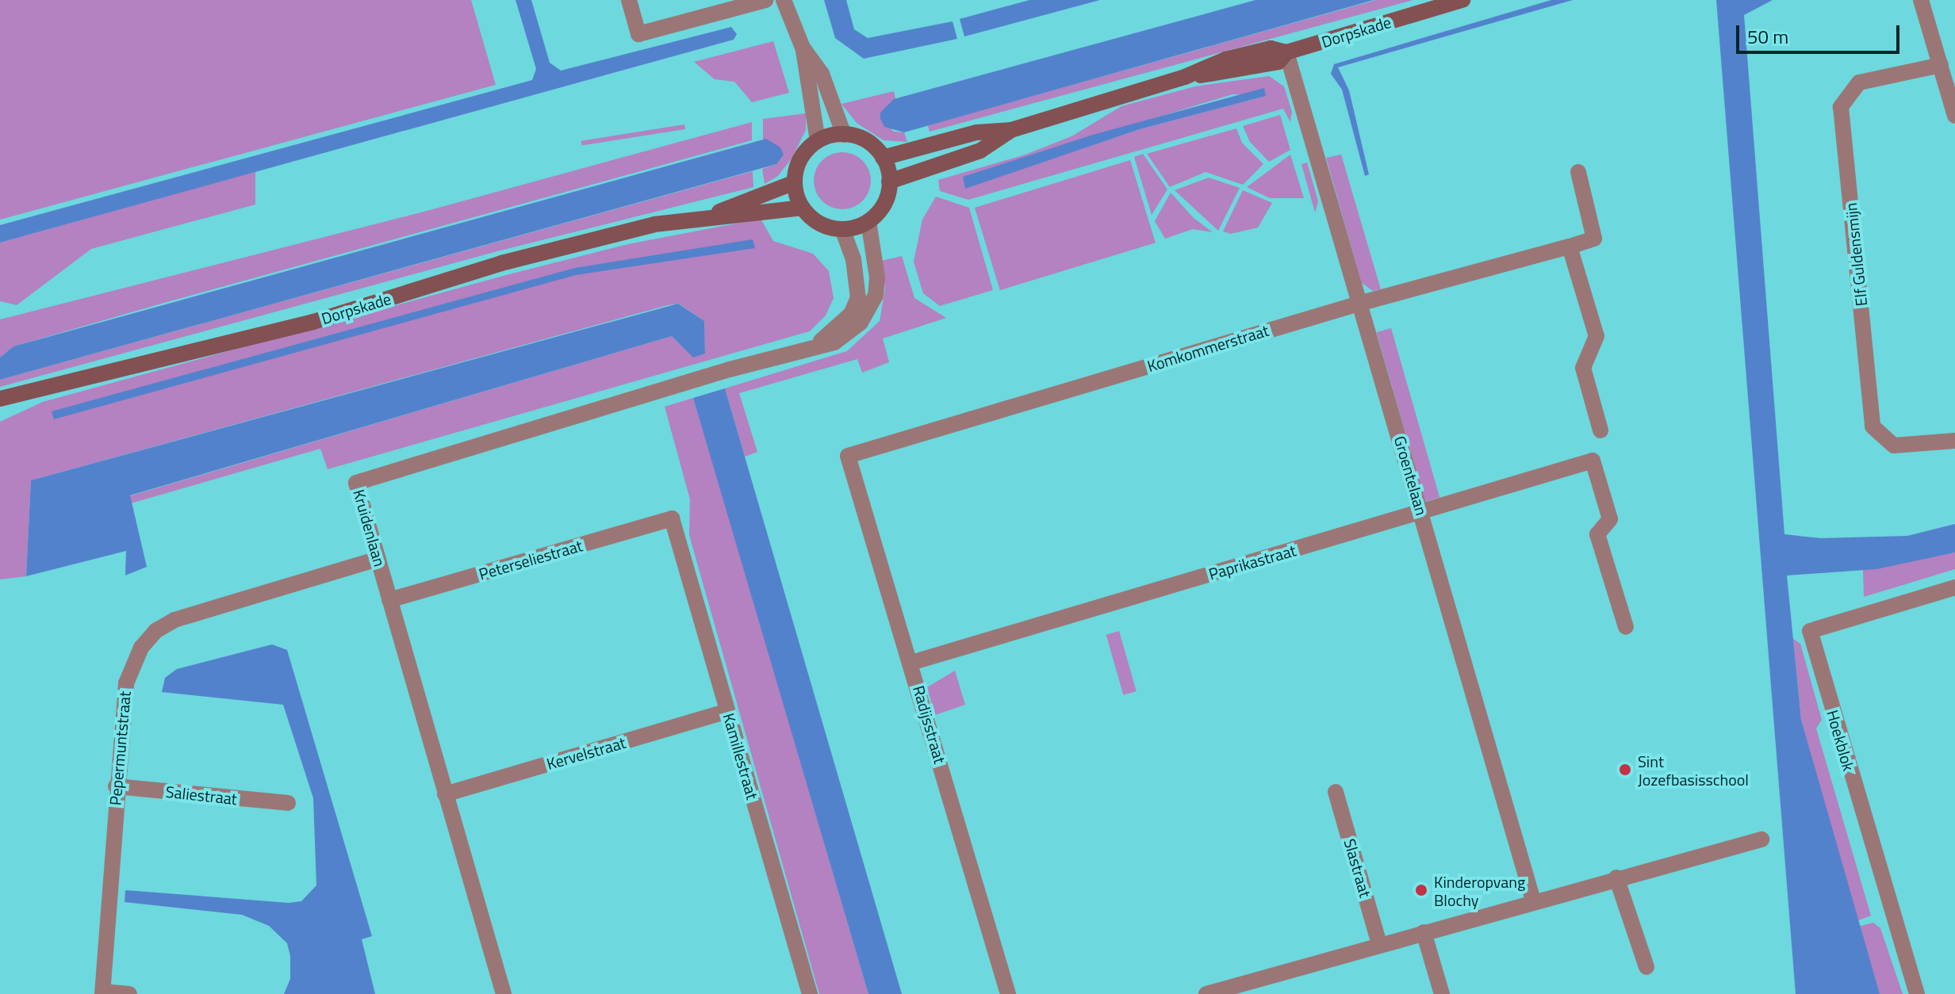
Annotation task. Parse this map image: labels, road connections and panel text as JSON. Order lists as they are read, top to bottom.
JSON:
{
  "streets": {
    "main road": ["Dorpskade"],
    "street": [
      "Elf Guldensmijn",
      "Komkommerstraat",
      "Groentelaan",
      "Kruidenlaan",
      "Peterseliestraat",
      "Paprikastraat",
      "Radijsstraat",
      "Hoekblok",
      "Pepermuntstraat",
      "Kervelstraat",
      "Kamillestraat",
      "Saliestraat",
      "Slastraat"
    ]
  },
  "crossings": [
    ["Dorpskade", "Groentelaan"],
    ["Dorpskade", "Kruidenlaan"],
    ["Komkommerstraat", "Groentelaan"],
    ["Komkommerstraat", "Radijsstraat"],
    ["Groentelaan", "Paprikastraat"],
    ["Kruidenlaan", "Peterseliestraat"],
    ["Kruidenlaan", "Pepermuntstraat"],
    ["Kruidenlaan", "Kervelstraat"],
    ["Peterseliestraat", "Kamillestraat"],
    ["Paprikastraat", "Radijsstraat"],
    ["Pepermuntstraat", "Saliestraat"],
    ["Kervelstraat", "Kamillestraat"]
  ],
  "places": ["Sint Jozefbasisschool", "Kinderopvang Blochy"],
  "scale_bar": "50 m"
}
